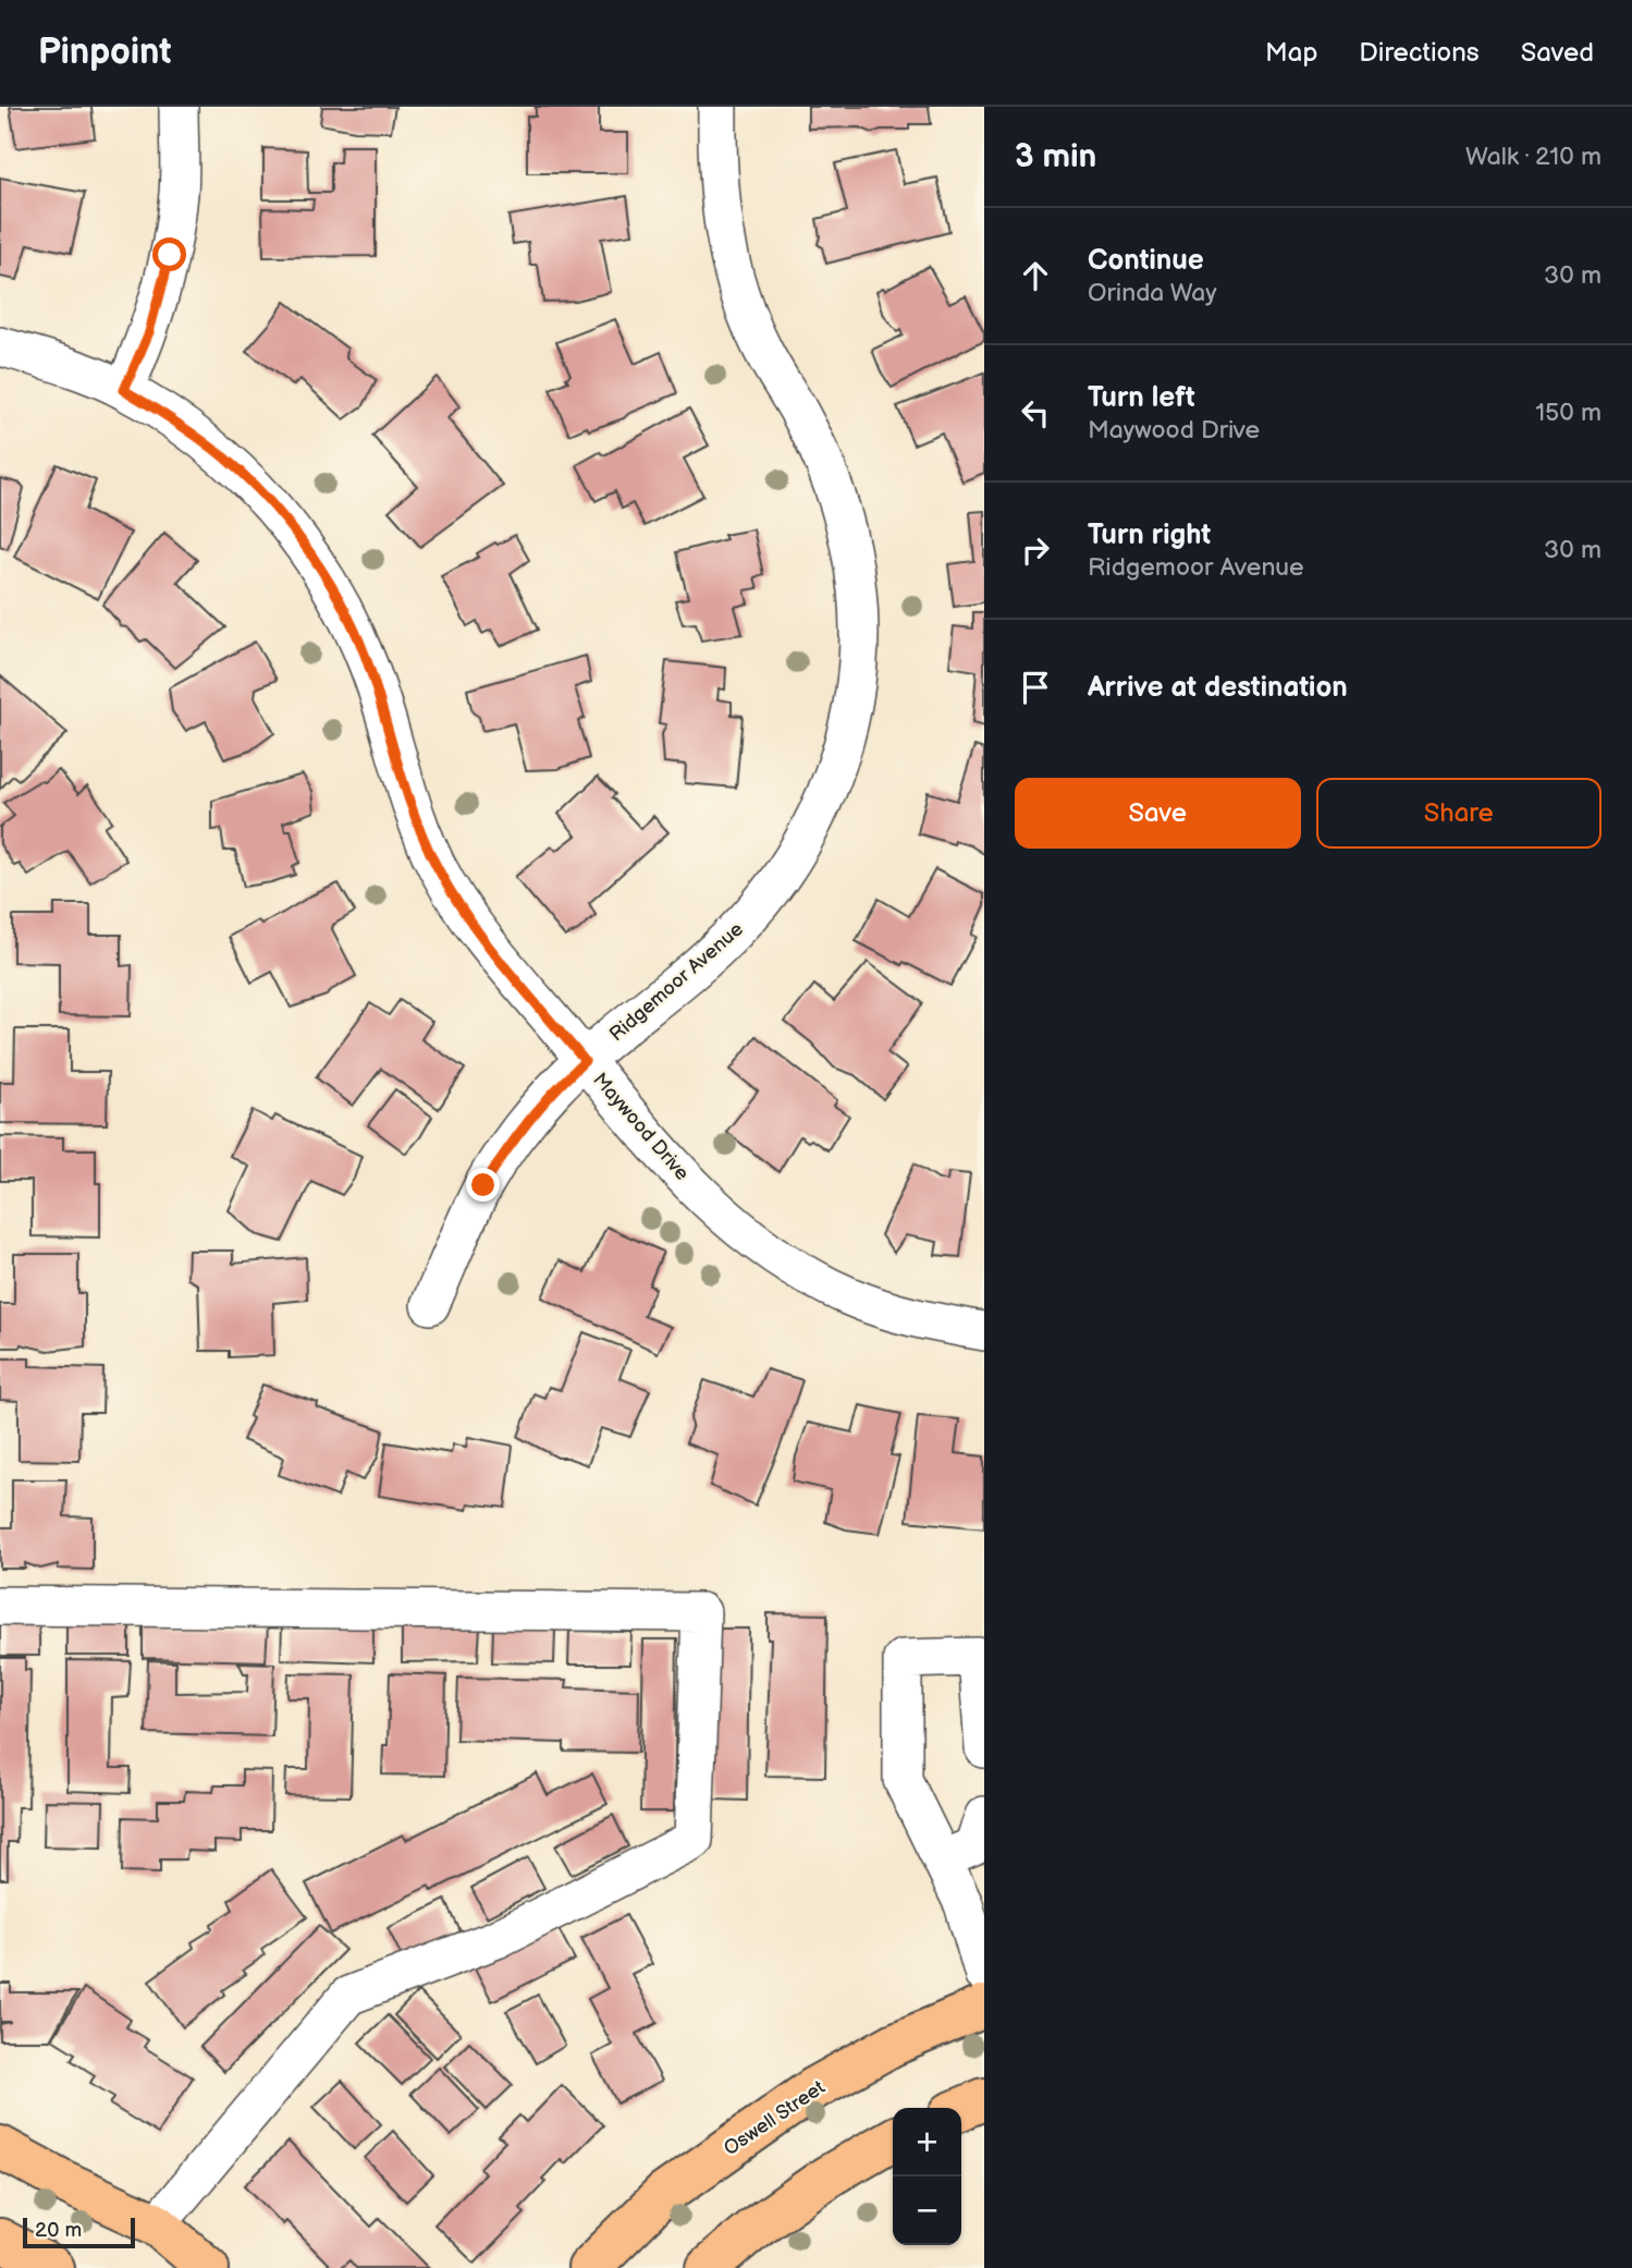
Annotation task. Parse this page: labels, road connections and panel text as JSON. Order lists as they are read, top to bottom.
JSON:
{
  "streets": {
    "main road": ["Oswell Street"],
    "street": ["Ridgemoor Avenue", "Maywood Drive"]
  },
  "crossings": [
    ["Ridgemoor Avenue", "Maywood Drive"]
  ],
  "scale_bar": "20 m",
  "page": {
    "header": "Pinpoint",
    "nav": ["Map", "Directions", "Saved"],
    "heading": ["3 min", "Walk · 210 m"],
    "list": [
      ["Continue", "Orinda Way", "30 m"],
      ["Turn left", "Maywood Drive", "150 m"],
      ["Turn right", "Ridgemoor Avenue", "30 m"],
      "Arrive at destination"
    ],
    "buttons": ["Save", "Share"],
    "map_buttons": ["+", "−"],
    "scale": "20 m"
  }
}
